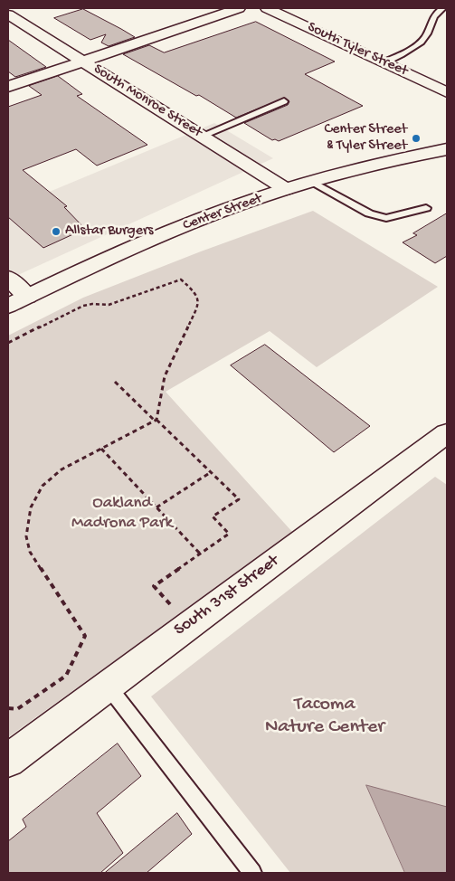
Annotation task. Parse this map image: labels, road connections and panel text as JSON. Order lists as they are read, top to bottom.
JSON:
{
  "streets": {
    "street": [
      "South Tyler Street",
      "South Monroe Street",
      "Center Street",
      "South 31st Street"
    ]
  },
  "crossings": [
    ["South Monroe Street", "Center Street"]
  ],
  "parks": ["Oakland Madrona Park", "Tacoma Nature Center"],
  "places": ["Center Street & Tyler Street", "Allstar Burgers"]
}
